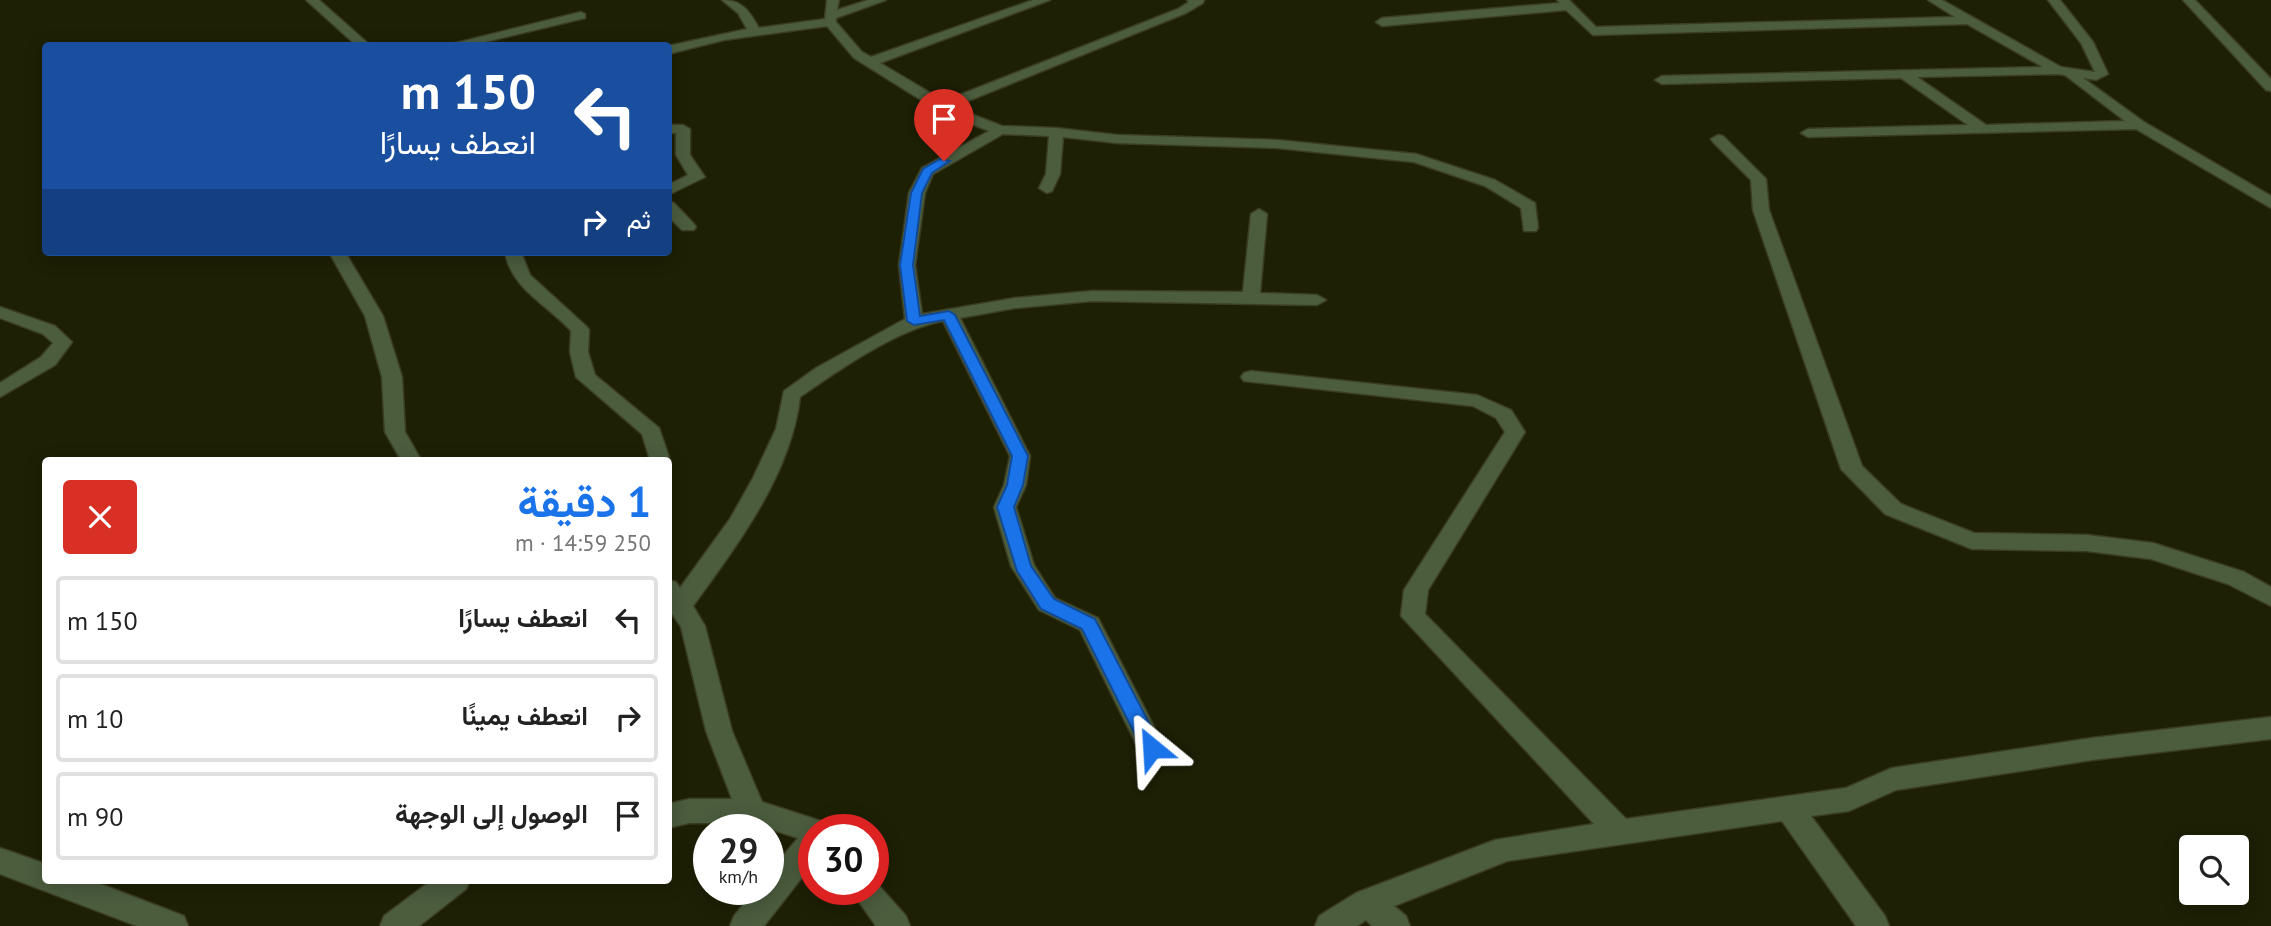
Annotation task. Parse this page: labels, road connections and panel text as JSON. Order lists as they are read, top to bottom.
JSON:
{
  "page": {
    "turn": ["150 m", "انعطف يسارًا"],
    "then": "ثم",
    "heading": ["1 دقيقة", "250 m · 14:59"],
    "list": [
      {
        "name": "انعطف يسارًا",
        "value": "150 m"
      },
      {
        "name": "انعطف يمينًا",
        "value": "10 m"
      },
      {
        "name": "الوصول إلى الوجهة",
        "value": "90 m"
      }
    ],
    "speed": "29 km/h",
    "limit": "30"
  }
}
